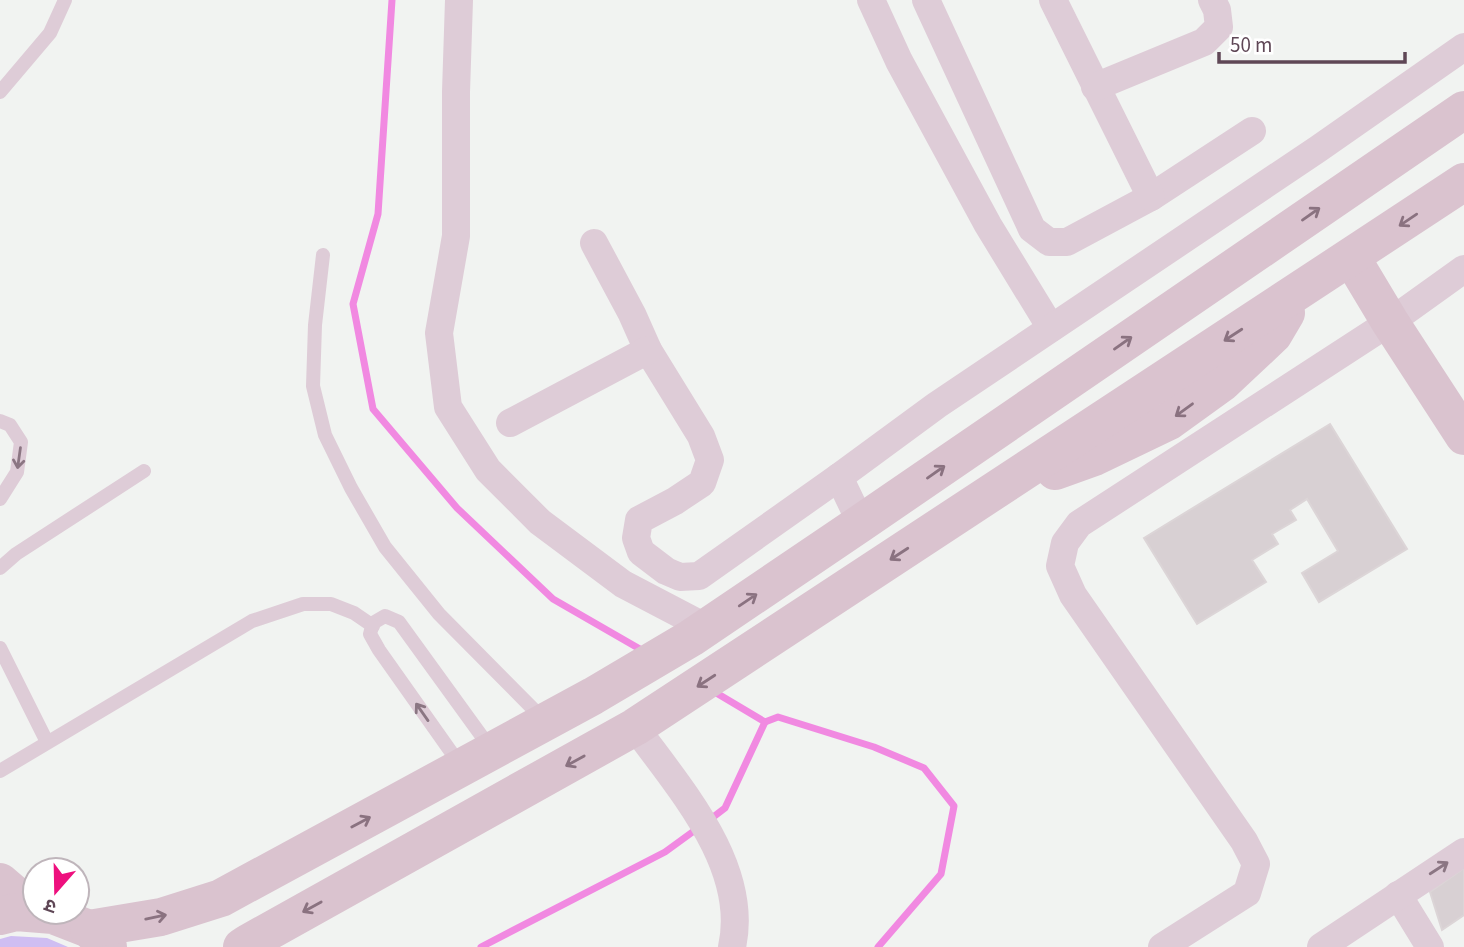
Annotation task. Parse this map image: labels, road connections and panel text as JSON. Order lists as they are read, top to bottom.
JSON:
{
  "scale_bar": "50 m",
  "north": "bottom"
}
